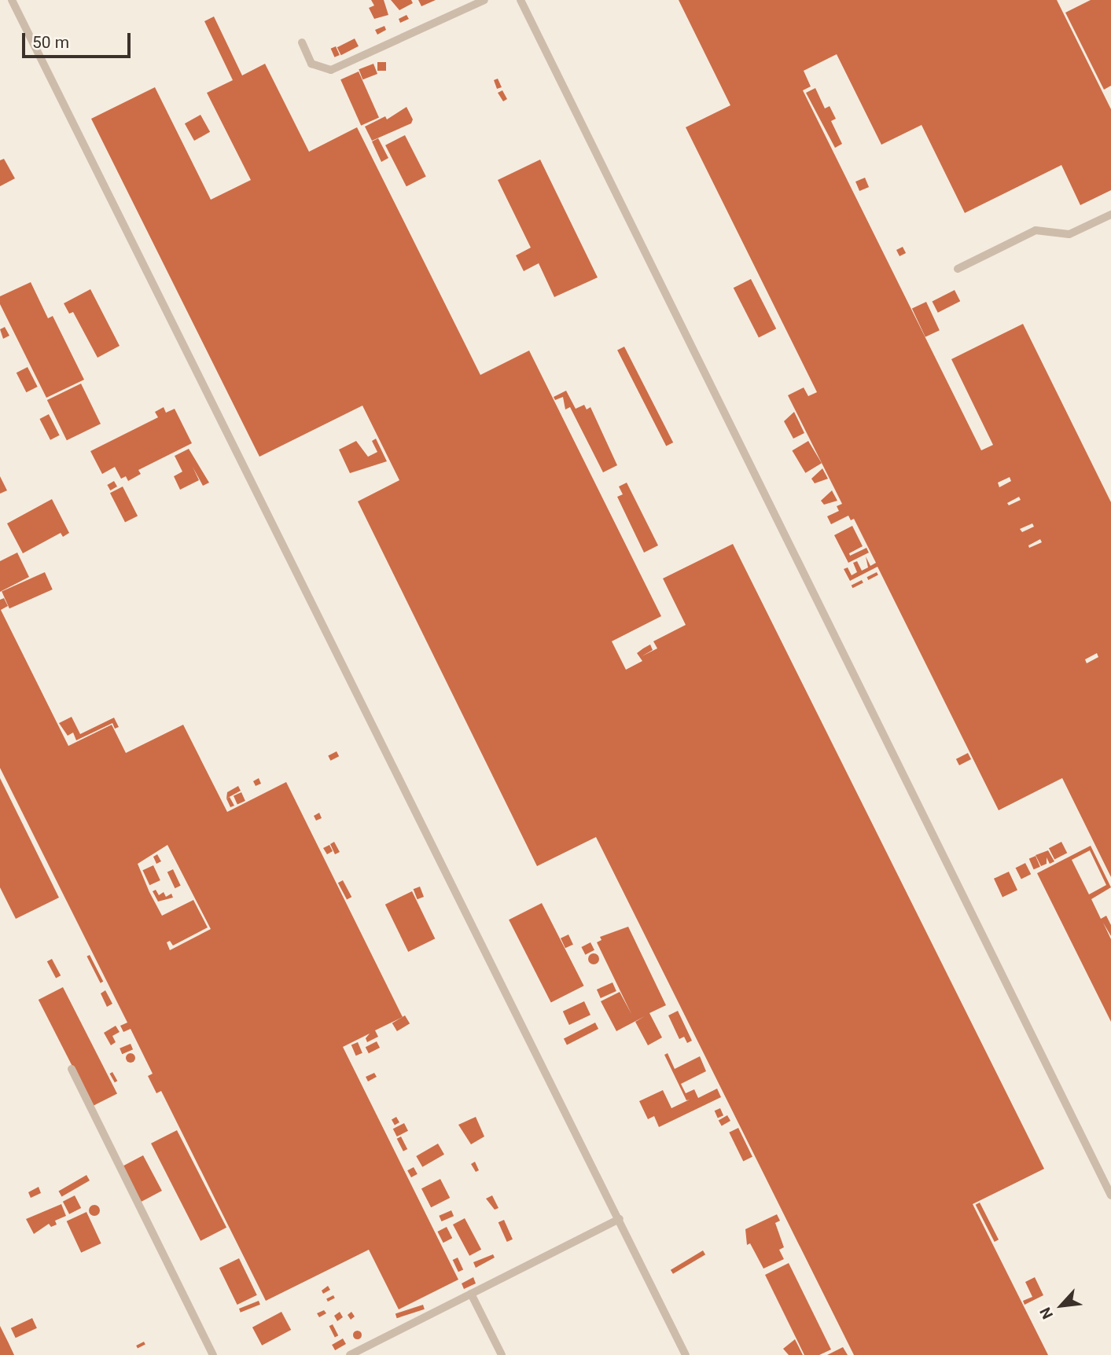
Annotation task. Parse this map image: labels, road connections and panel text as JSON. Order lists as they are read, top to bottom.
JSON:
{
  "scale_bar": "50 m",
  "north": "bottom left"
}
